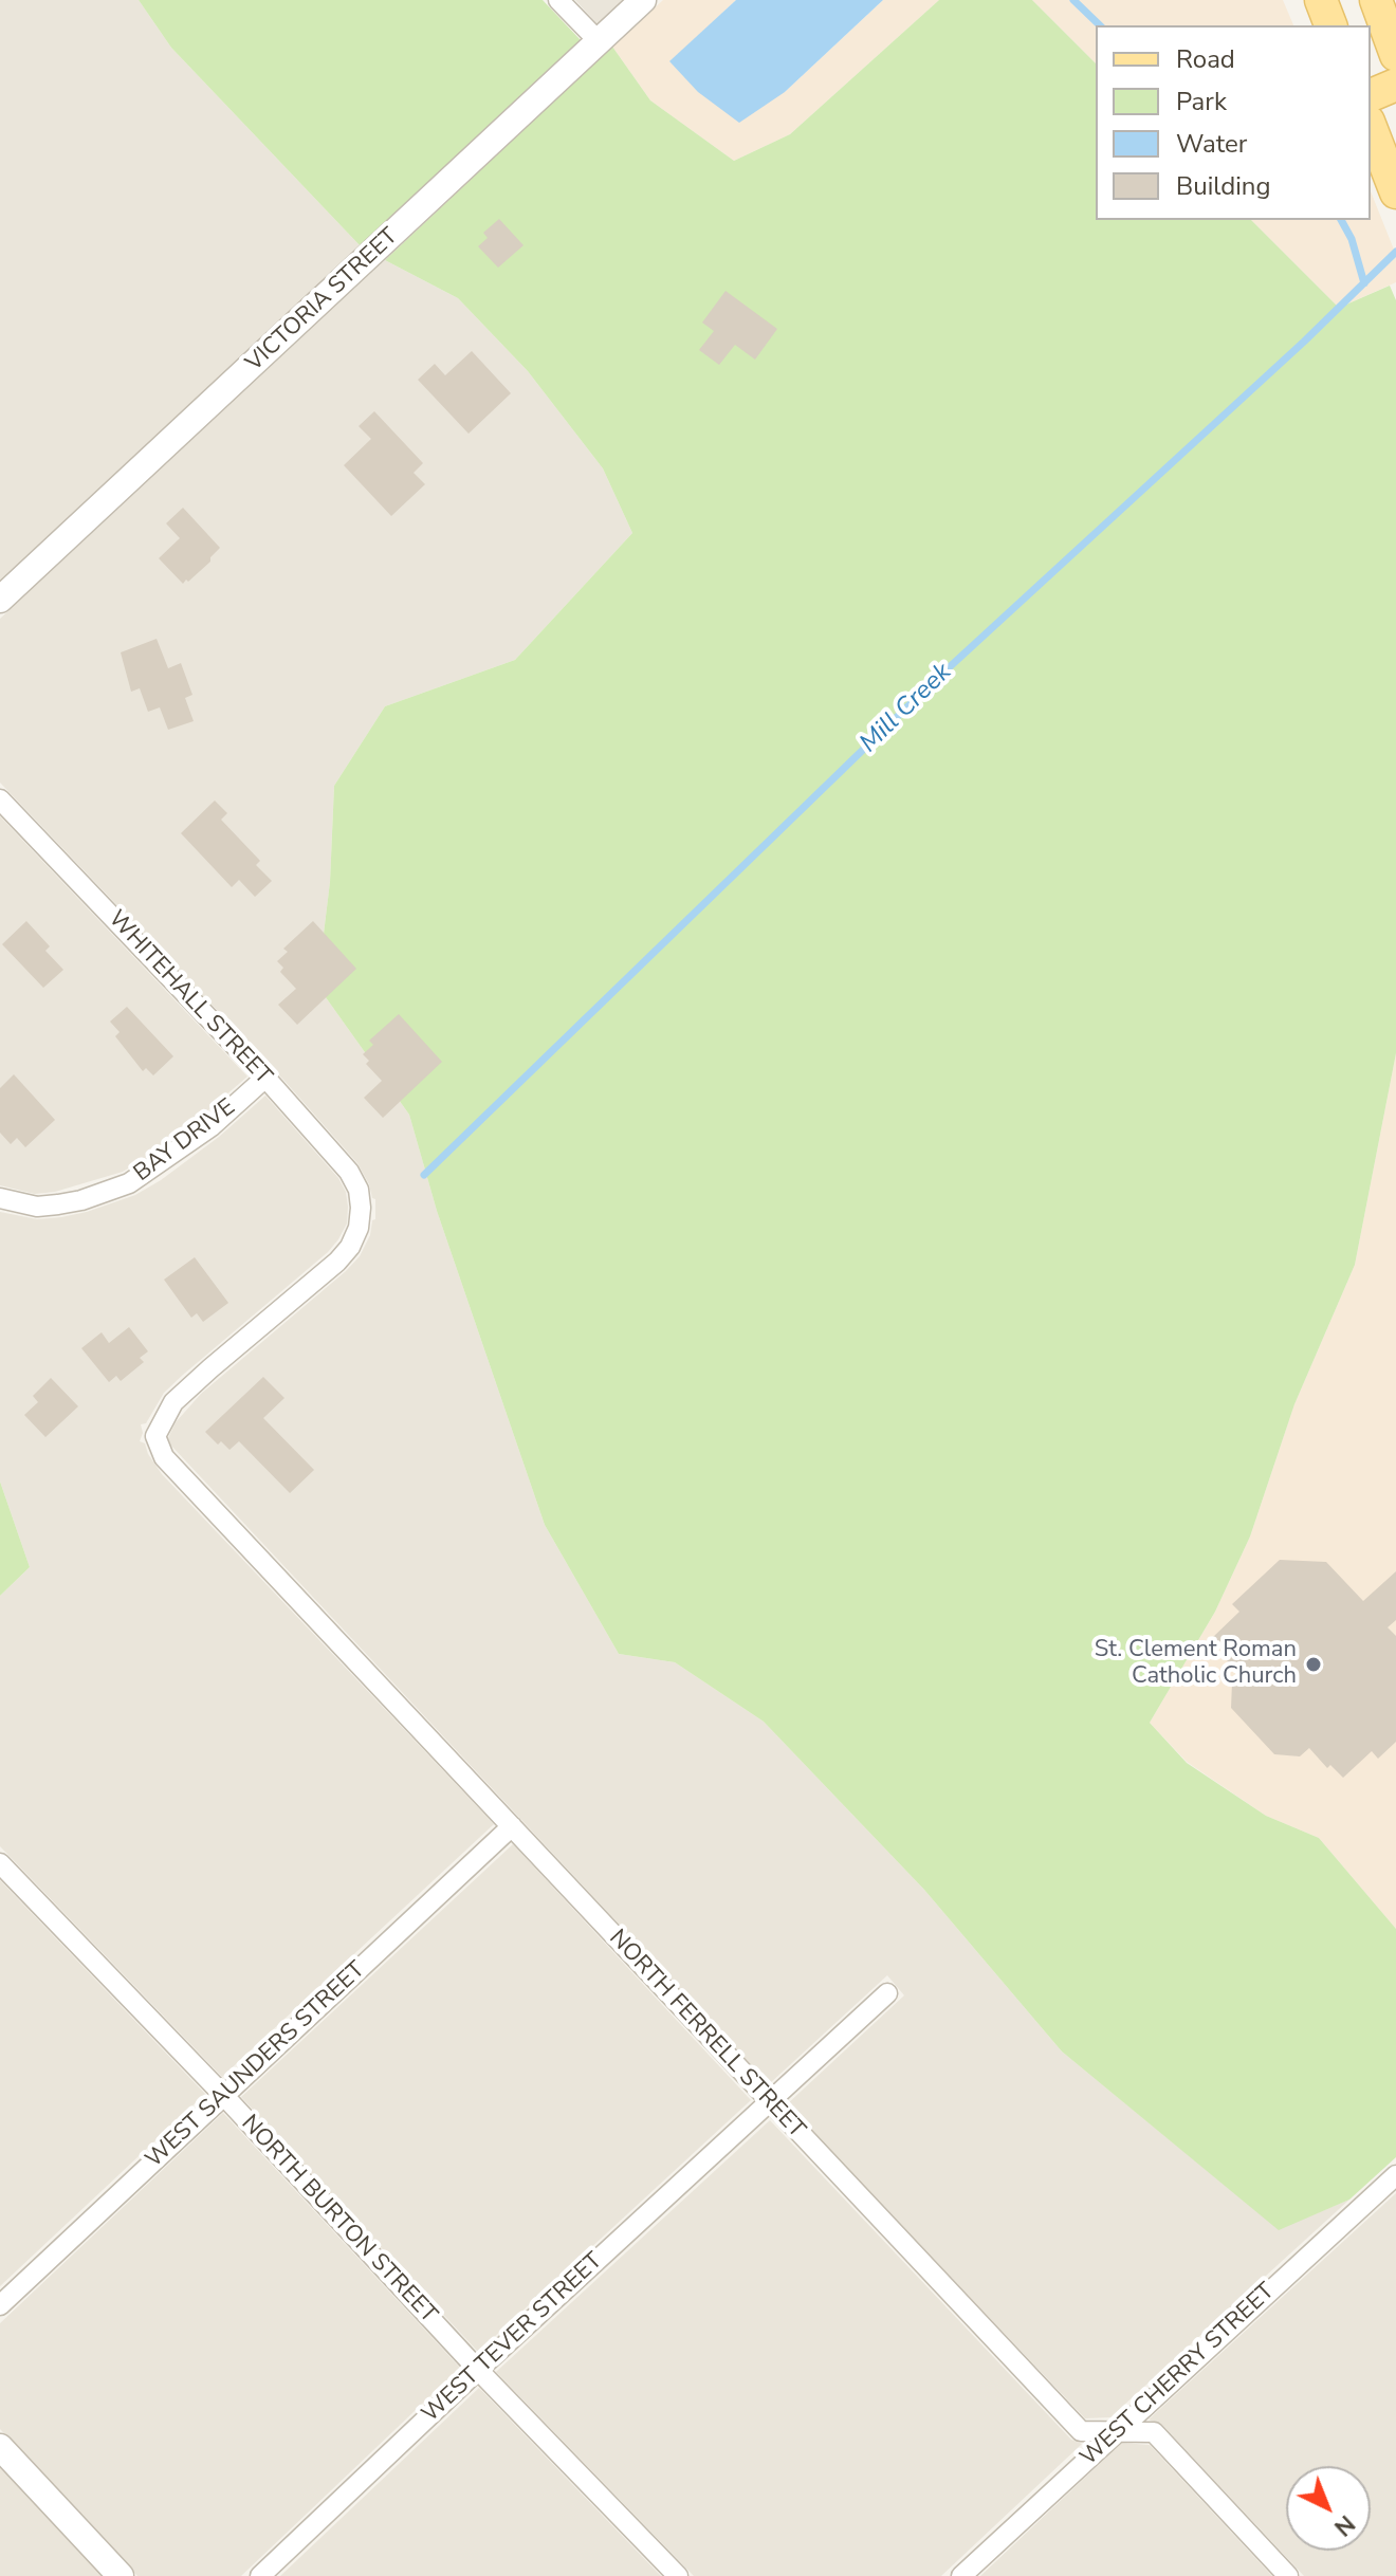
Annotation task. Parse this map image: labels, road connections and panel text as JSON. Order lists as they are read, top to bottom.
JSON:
{
  "streets": {
    "street": [
      "VICTORIA STREET",
      "WHITEHALL STREET",
      "BAY DRIVE",
      "NORTH FERRELL STREET",
      "WEST SAUNDERS STREET",
      "NORTH BURTON STREET",
      "WEST TEVER STREET",
      "WEST CHERRY STREET"
    ]
  },
  "crossings": [
    ["WHITEHALL STREET", "BAY DRIVE"],
    ["WHITEHALL STREET", "NORTH FERRELL STREET"],
    ["NORTH FERRELL STREET", "WEST SAUNDERS STREET"],
    ["NORTH FERRELL STREET", "WEST TEVER STREET"],
    ["NORTH FERRELL STREET", "WEST CHERRY STREET"],
    ["WEST SAUNDERS STREET", "NORTH BURTON STREET"],
    ["NORTH BURTON STREET", "WEST TEVER STREET"]
  ],
  "water": ["Mill Creek"],
  "places": ["St. Clement Roman Catholic Church"],
  "legend": [
    "Road",
    "Park",
    "Water",
    "Building"
  ],
  "north": "bottom right"
}
